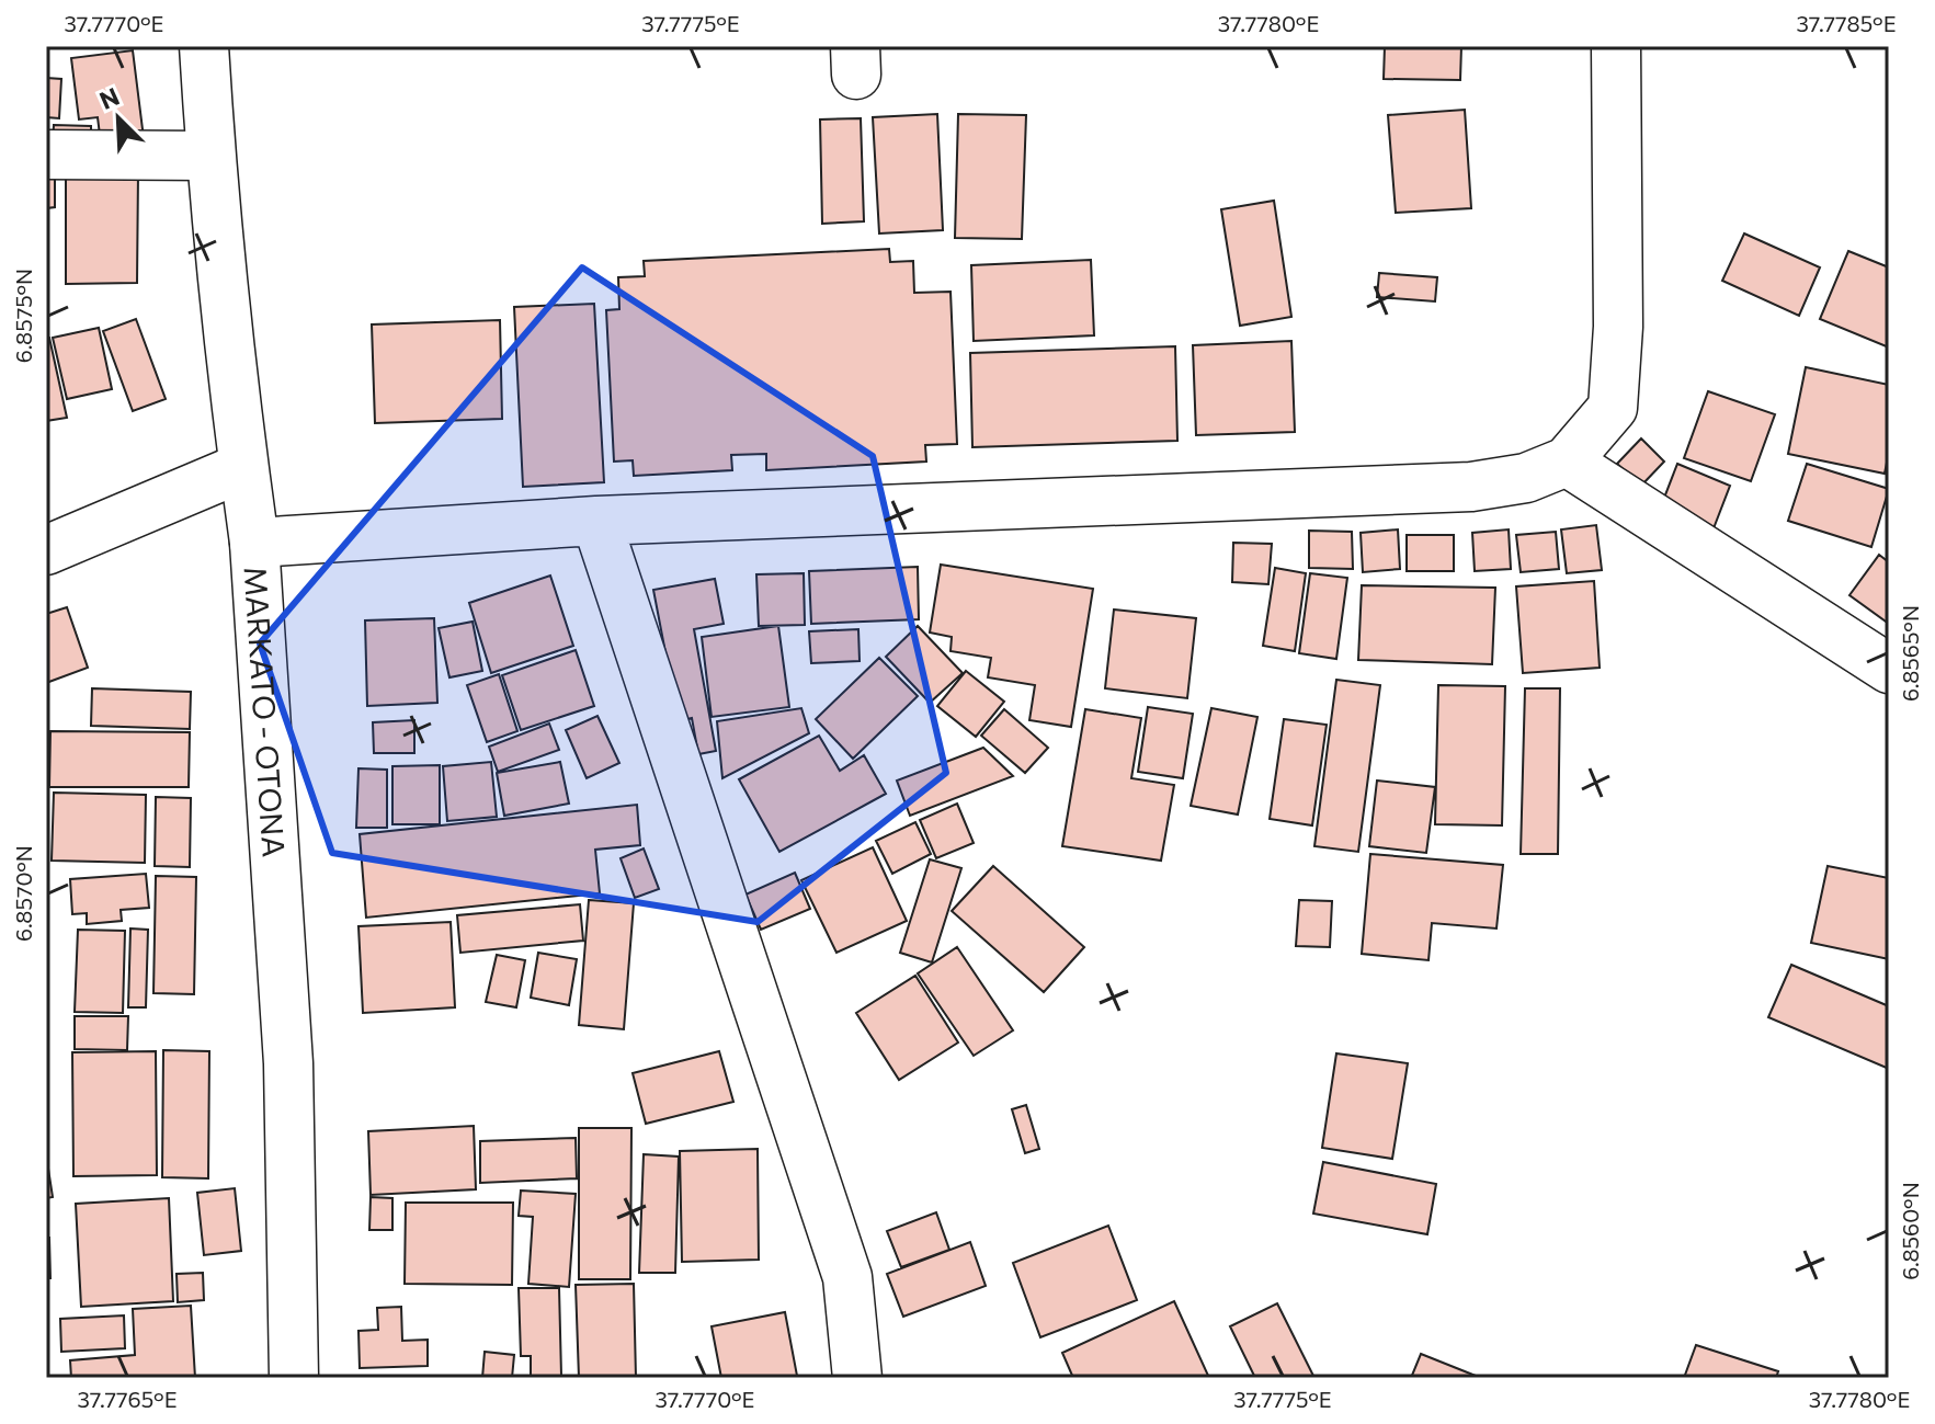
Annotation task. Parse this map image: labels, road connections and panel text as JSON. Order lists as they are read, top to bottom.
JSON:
{
  "streets": {
    "street": ["MARKATO - OTONA"]
  },
  "north": "top left",
  "coordinates": [
    "37.7770°E",
    "37.7775°E",
    "37.7780°E",
    "37.7785°E",
    "6.8575°N",
    "6.8565°N",
    "6.8570°N",
    "6.8560°N",
    "37.7765°E"
  ]
}
